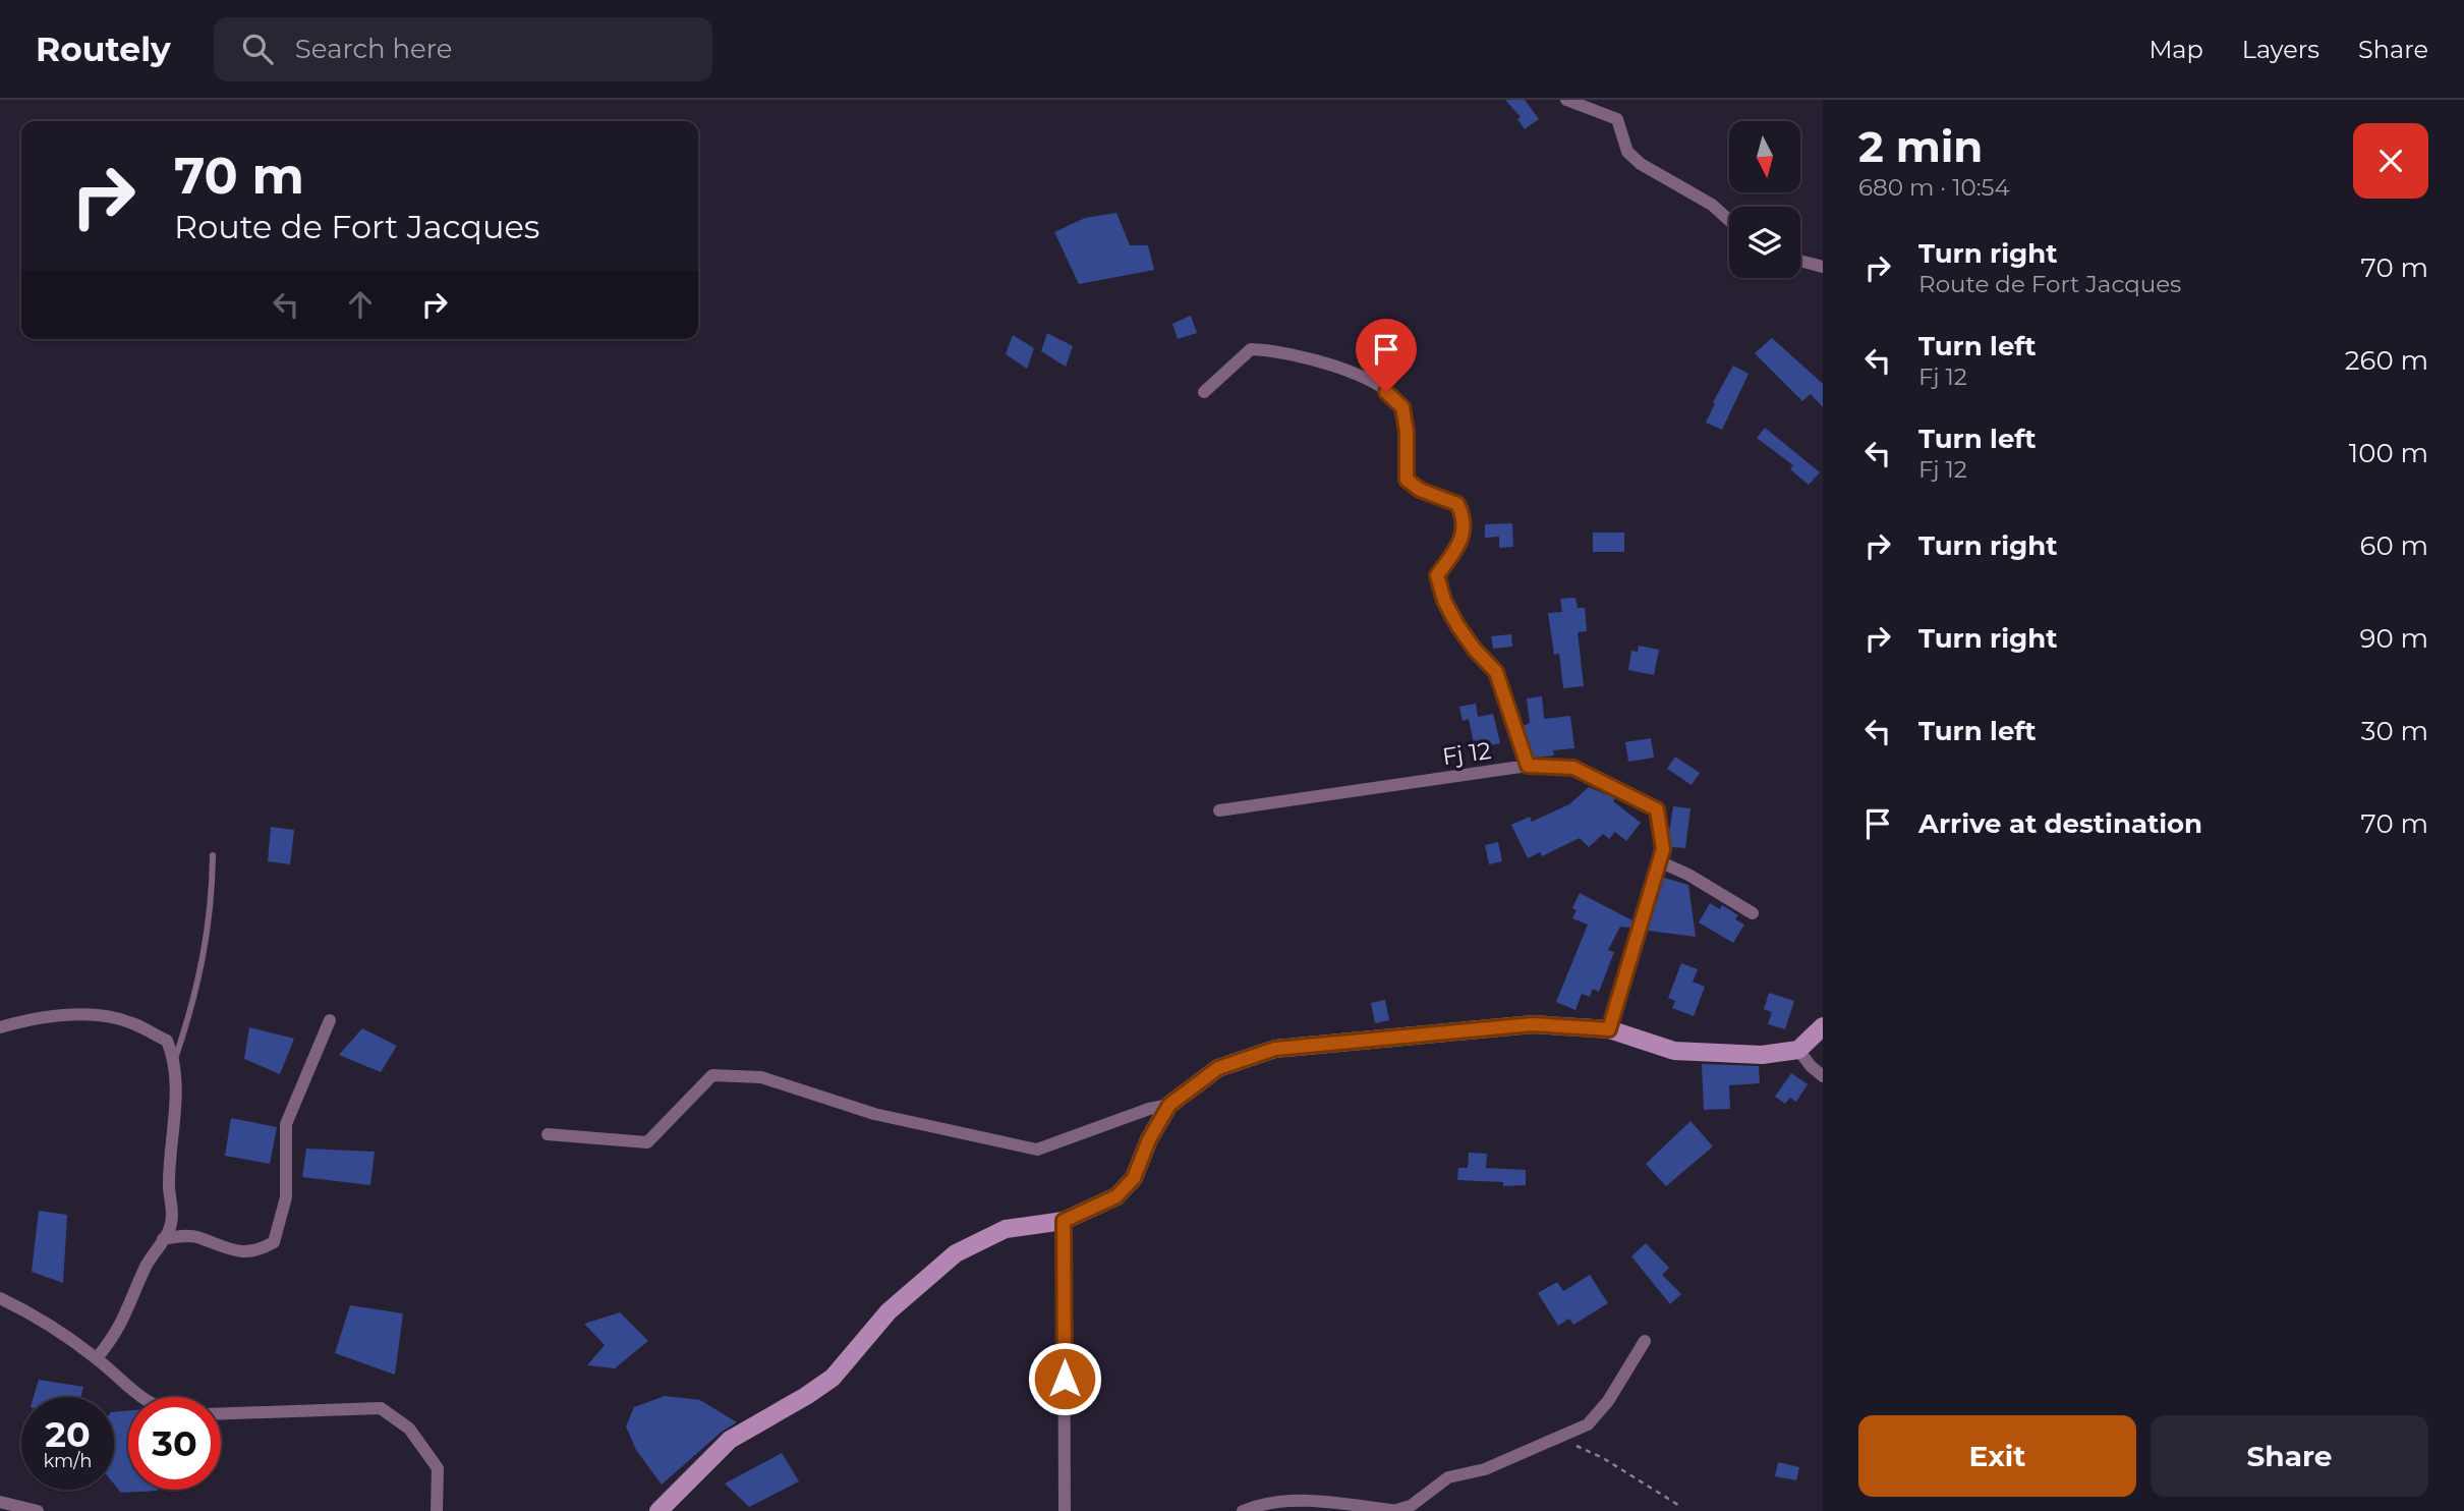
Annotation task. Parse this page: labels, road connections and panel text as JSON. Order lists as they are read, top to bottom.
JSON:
{
  "streets": {
    "street": ["Fj 12"]
  },
  "north": "bottom",
  "page": {
    "header": "Routely",
    "search": "Search here",
    "nav": ["Map", "Layers", "Share"],
    "heading": ["2 min", "680 m · 10:54"],
    "turn": ["70 m", "Route de Fort Jacques"],
    "list": [
      {
        "name": "Turn right",
        "note": "Route de Fort Jacques",
        "value": "70 m"
      },
      {
        "name": "Turn left",
        "note": "Fj 12",
        "value": "260 m"
      },
      {
        "name": "Turn left",
        "note": "Fj 12",
        "value": "100 m"
      },
      {
        "name": "Turn right",
        "value": "60 m"
      },
      {
        "name": "Turn right",
        "value": "90 m"
      },
      {
        "name": "Turn left",
        "value": "30 m"
      },
      {
        "name": "Arrive at destination",
        "value": "70 m"
      }
    ],
    "speed": "20 km/h",
    "limit": "30",
    "buttons": ["Exit", "Share"]
  }
}
